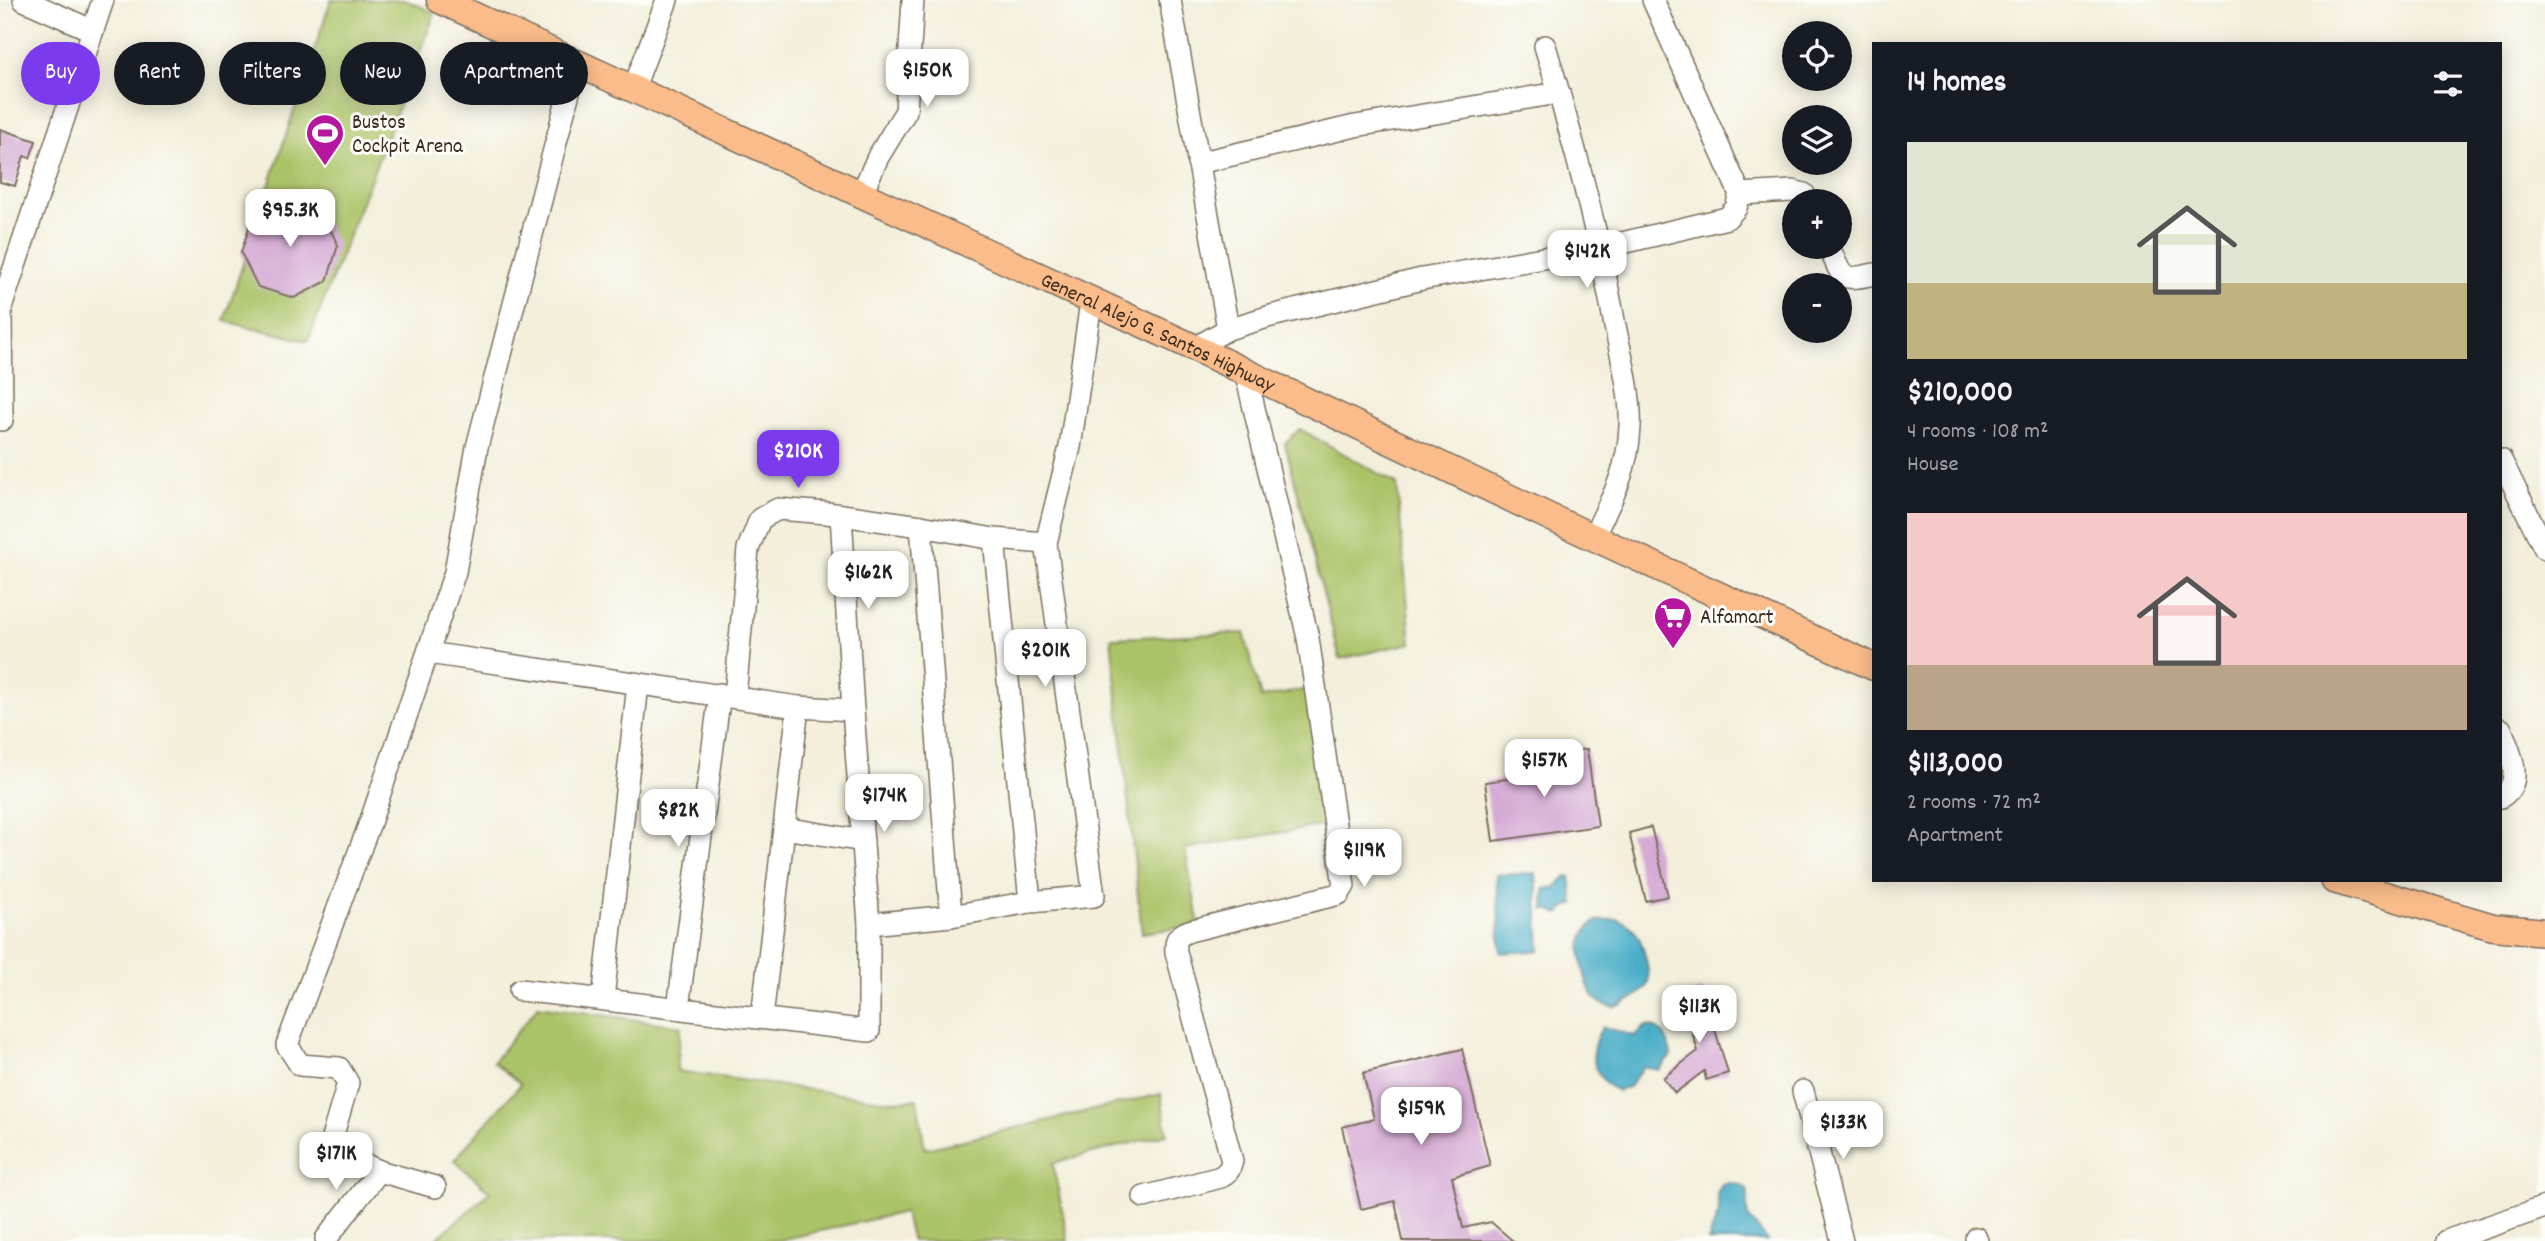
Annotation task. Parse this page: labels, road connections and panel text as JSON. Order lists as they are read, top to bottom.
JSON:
{
  "streets": {
    "main road": ["General Alejo G. Santos Highway"]
  },
  "places": {
    "sports": ["Bustos Cockpit Arena"],
    "supermarket": ["Alfamart"]
  },
  "page": {
    "map_buttons": ["+", "−"],
    "chip": [
      "Buy",
      "Rent",
      "Filters",
      "New",
      "Apartment"
    ],
    "heading": "14 homes",
    "price": [
      "$150K",
      "$95.3K",
      "$142K",
      "$210K",
      "$162K",
      "$201K",
      "$157K",
      "$174K",
      "$82K",
      "$119K",
      "$113K",
      "$159K",
      "$133K",
      "$171K"
    ],
    "list": [
      {
        "name": "$210,000",
        "note": "4 rooms · 108 m² · House"
      },
      {
        "name": "$113,000",
        "note": "2 rooms · 72 m² · Apartment"
      }
    ]
  }
}
